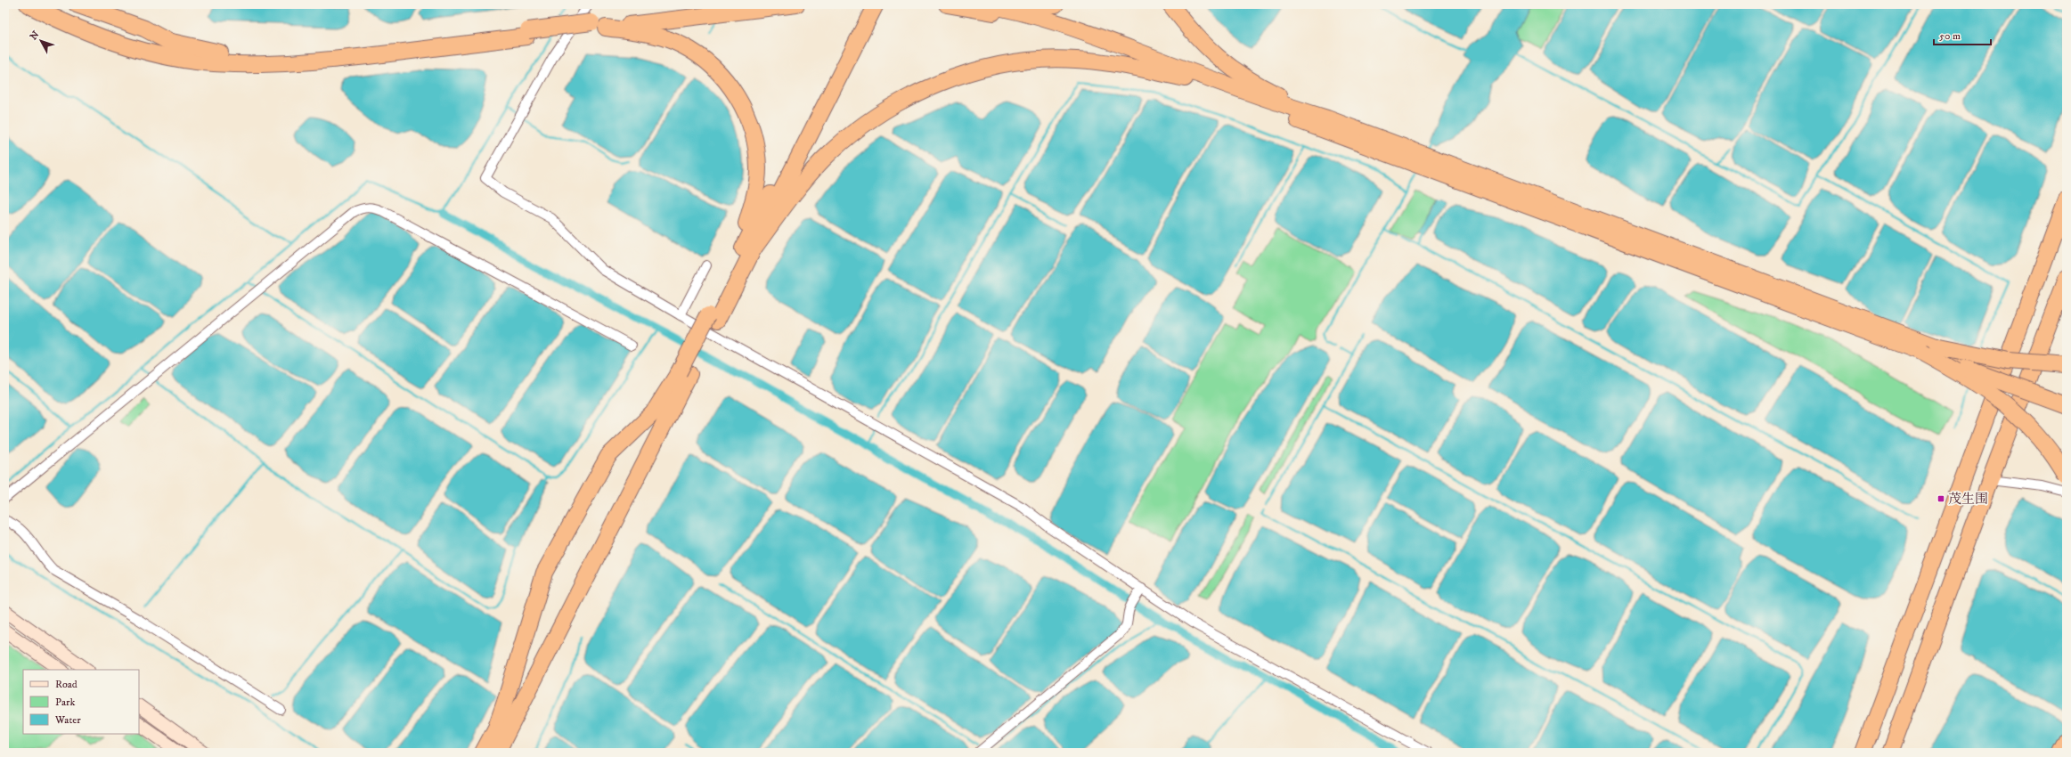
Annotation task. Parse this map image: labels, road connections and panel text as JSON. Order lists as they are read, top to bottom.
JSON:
{
  "places": {
    "transit": ["茂生围"]
  },
  "legend": ["Road", "Park", "Water"],
  "scale_bar": "50 m",
  "north": "top left"
}
